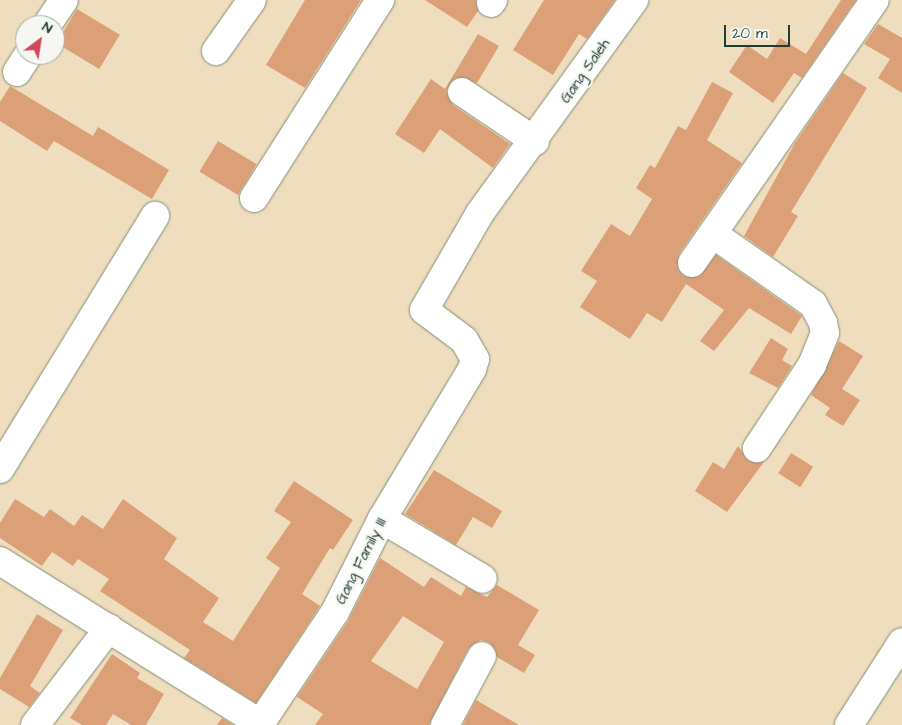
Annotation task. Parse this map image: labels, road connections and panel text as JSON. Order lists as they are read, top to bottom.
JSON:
{
  "streets": {
    "street": ["Gang Saleh", "Gang Family III"]
  },
  "crossings": [
    ["Gang Saleh", "Gang Family III"]
  ],
  "scale_bar": "20 m",
  "north": "top right"
}
